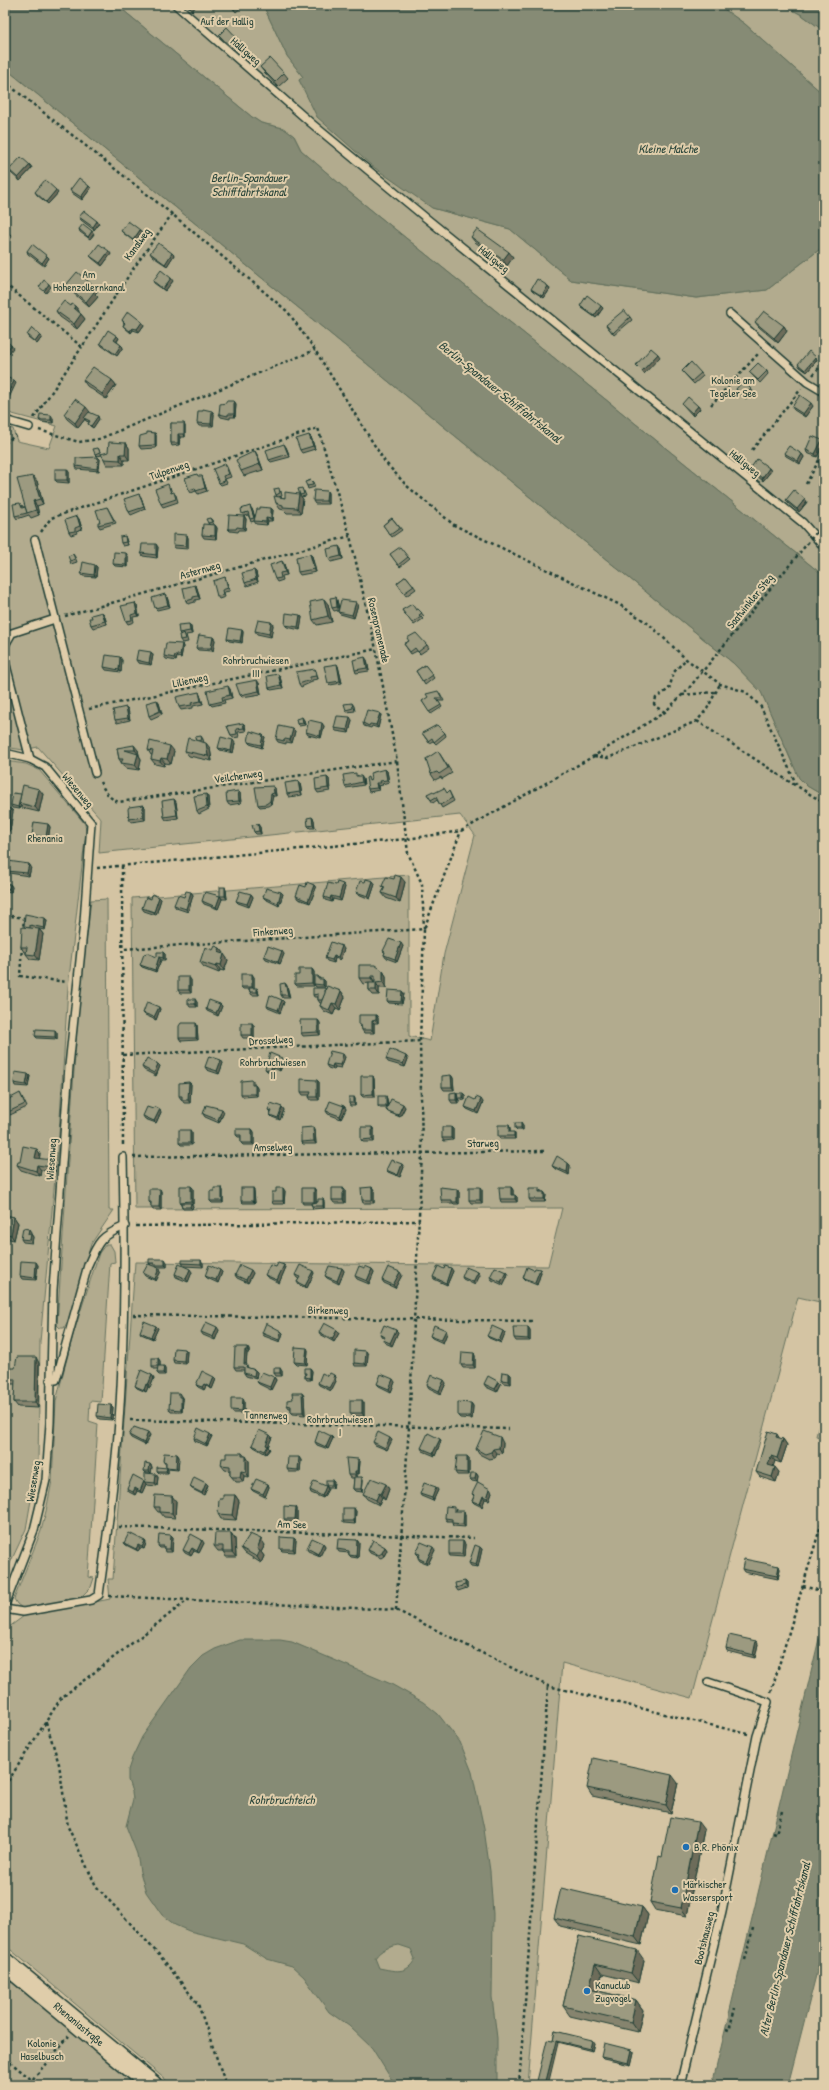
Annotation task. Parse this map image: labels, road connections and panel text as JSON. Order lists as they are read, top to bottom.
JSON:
{
  "streets": {
    "street": ["Rhenaniastraße"],
    "lane": ["Halligweg", "Wiesenweg", "Bootshausweg"],
    "path": [
      "Kanalweg",
      "Tulpenweg",
      "Asternweg",
      "Saatwinkler Steg",
      "Rosenpromenade",
      "Lilienweg",
      "Veilchenweg",
      "Finkenweg",
      "Drosselweg",
      "Starweg",
      "Amselweg",
      "Birkenweg",
      "Tannenweg",
      "Am See"
    ]
  },
  "crossings": [
    ["Tulpenweg", "Rosenpromenade"],
    ["Asternweg", "Rosenpromenade"],
    ["Rosenpromenade", "Lilienweg"],
    ["Rosenpromenade", "Veilchenweg"],
    ["Rosenpromenade", "Finkenweg"],
    ["Starweg", "Amselweg"]
  ],
  "water": [
    "Kleine Malche",
    "Berlin-Spandauer Schifffahrtskanal",
    "Rohrbruchteich",
    "Alter Berlin-Spandauer Schifffahrtskanal"
  ],
  "parks": [
    "Auf der Hallig",
    "Am Hohenzollernkanal",
    "Kolonie am Tegeler See",
    "Rohrbruchwiesen III",
    "Rhenania",
    "Rohrbruchwiesen II",
    "Rohrbruchwiesen I",
    "Kolonie Haselbusch"
  ],
  "places": ["B.R. Phönix", "Märkischer Wassersport", "Kanuclub Zugvogel"]
}
